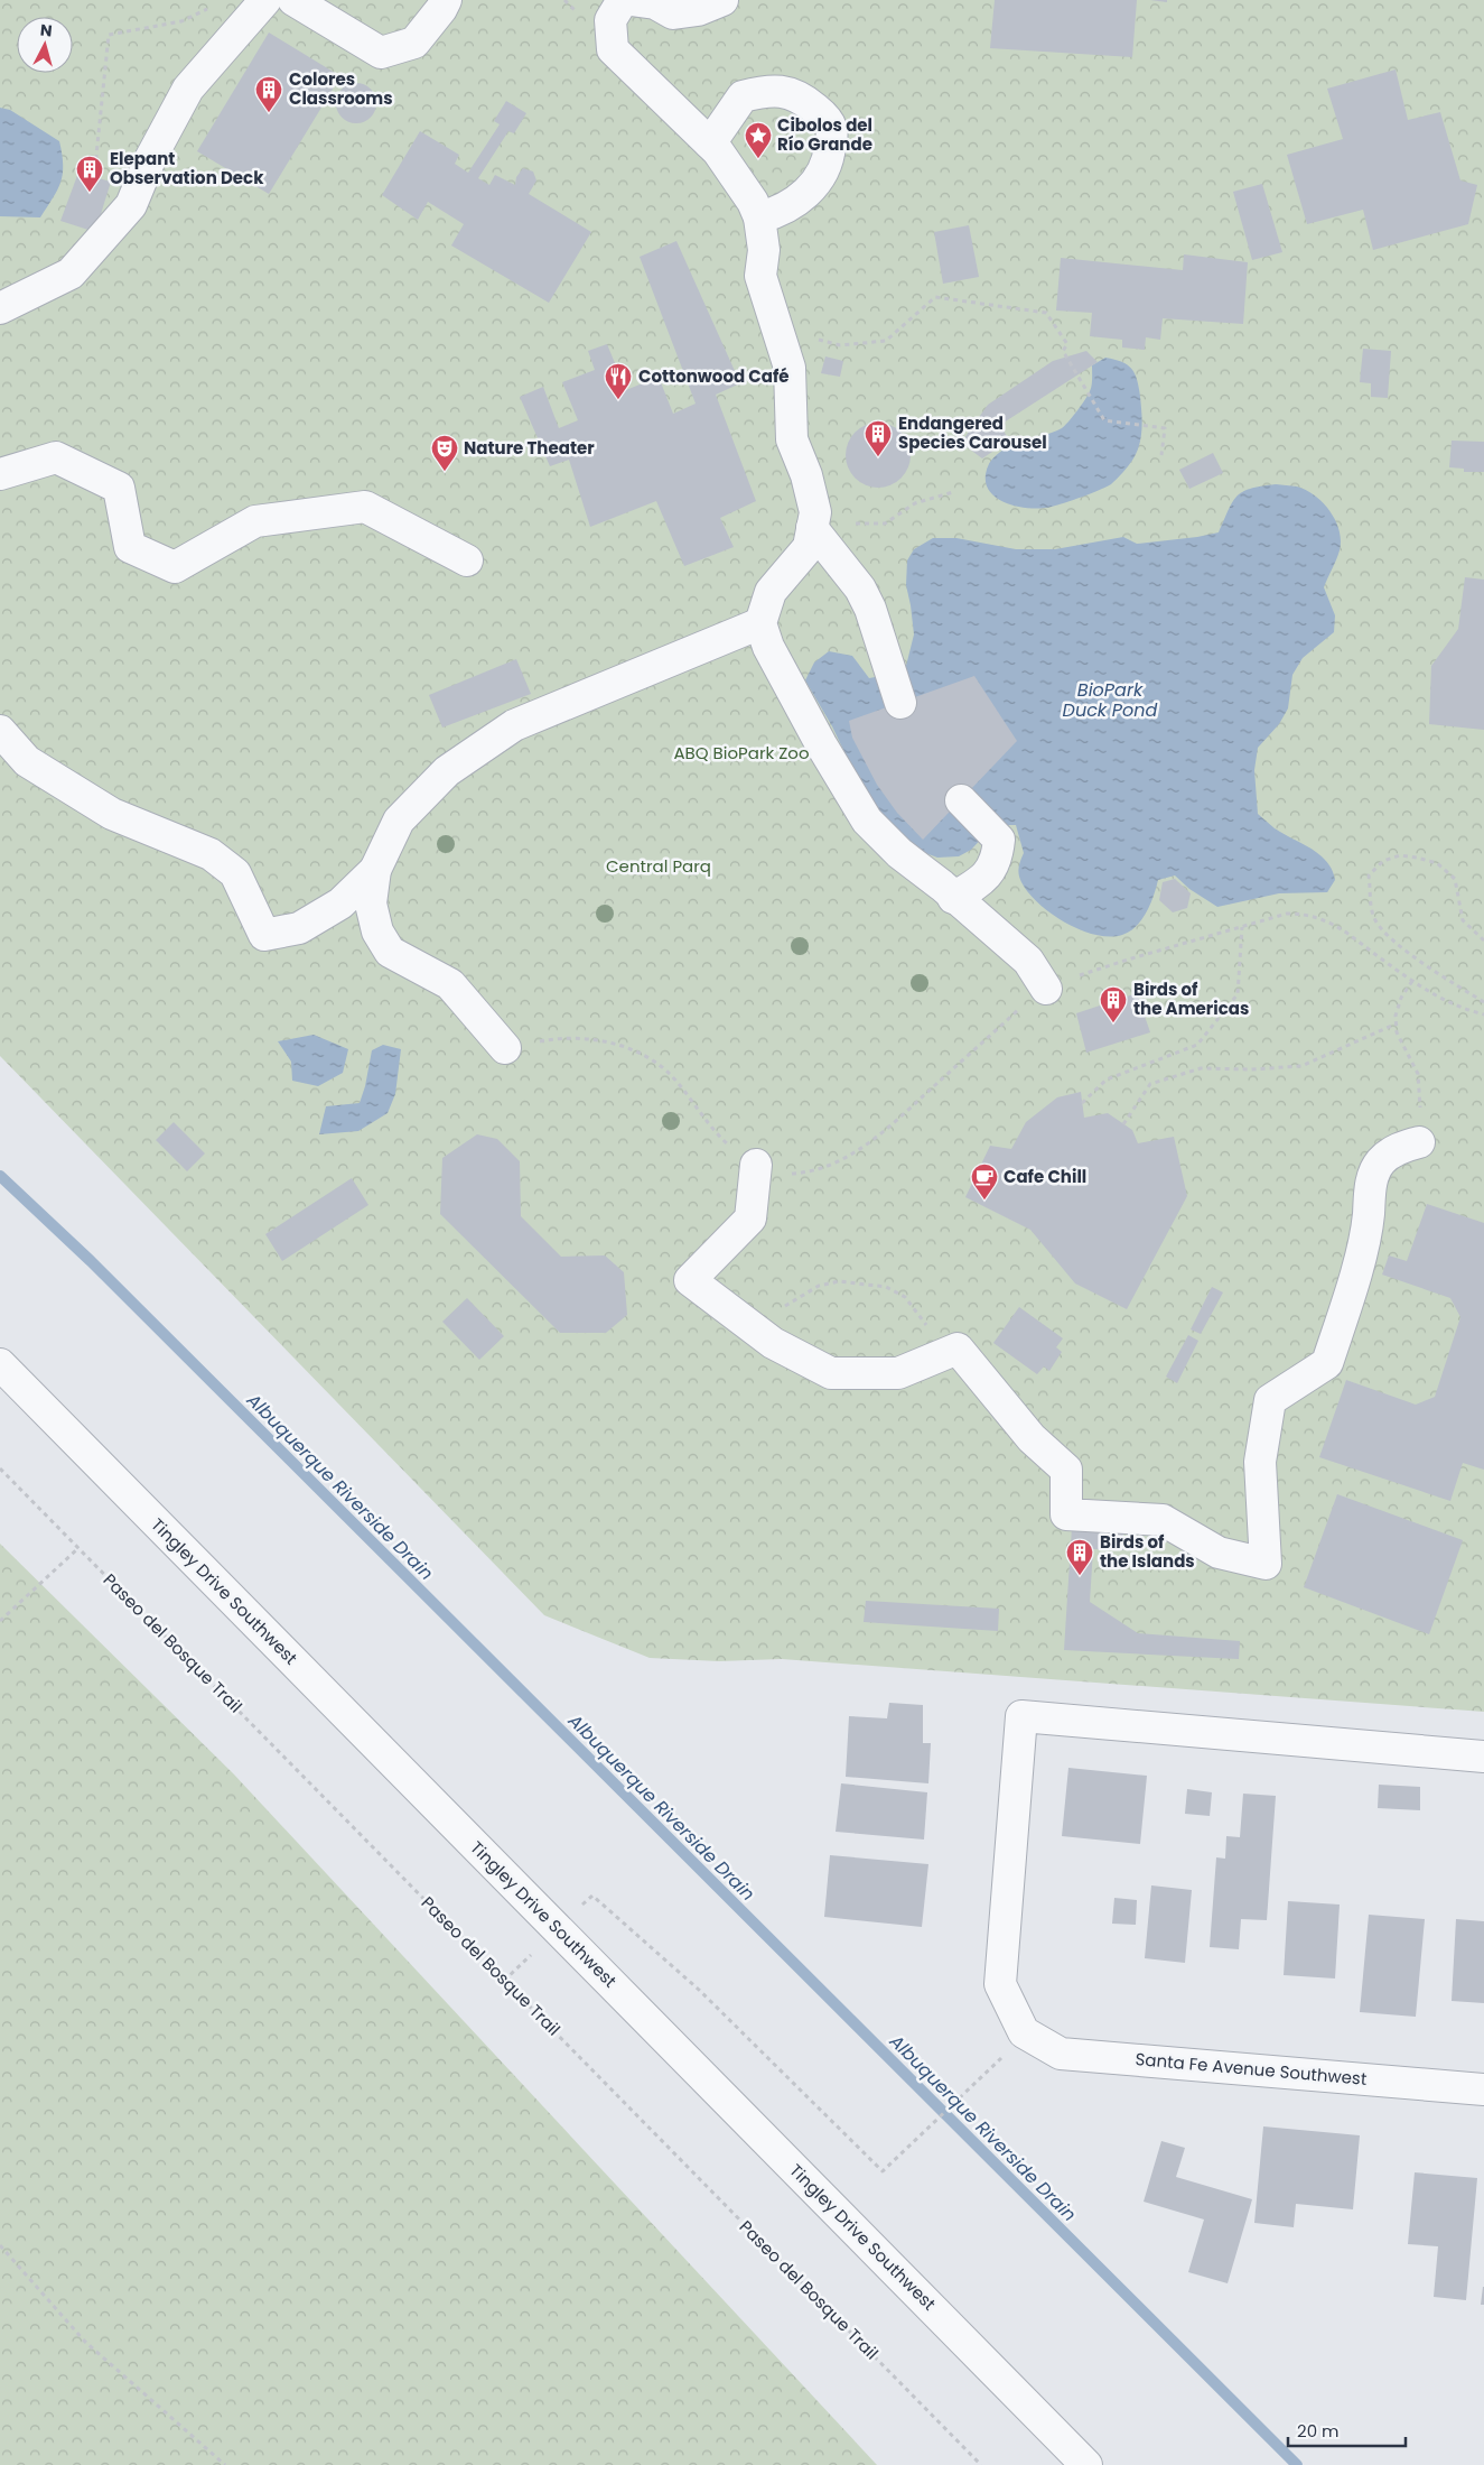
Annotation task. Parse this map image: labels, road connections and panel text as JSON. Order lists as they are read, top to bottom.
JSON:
{
  "streets": {
    "street": ["Tingley Drive Southwest", "Santa Fe Avenue Southwest"],
    "path": ["Paseo del Bosque Trail"]
  },
  "water": ["BioPark Duck Pond", "Albuquerque Riverside Drain"],
  "parks": ["ABQ BioPark Zoo", "Central Parq"],
  "places": {
    "building": [
      "Colores Classrooms",
      "Elepant Observation Deck",
      "Endangered Species Carousel",
      "Birds of the Americas",
      "Birds of the Islands"
    ],
    "place": ["Cibolos del Río Grande"],
    "restaurant": ["Cottonwood Café"],
    "theatre": ["Nature Theater"],
    "cafe": ["Cafe Chill"]
  },
  "scale_bar": "20 m",
  "north": "top"
}
